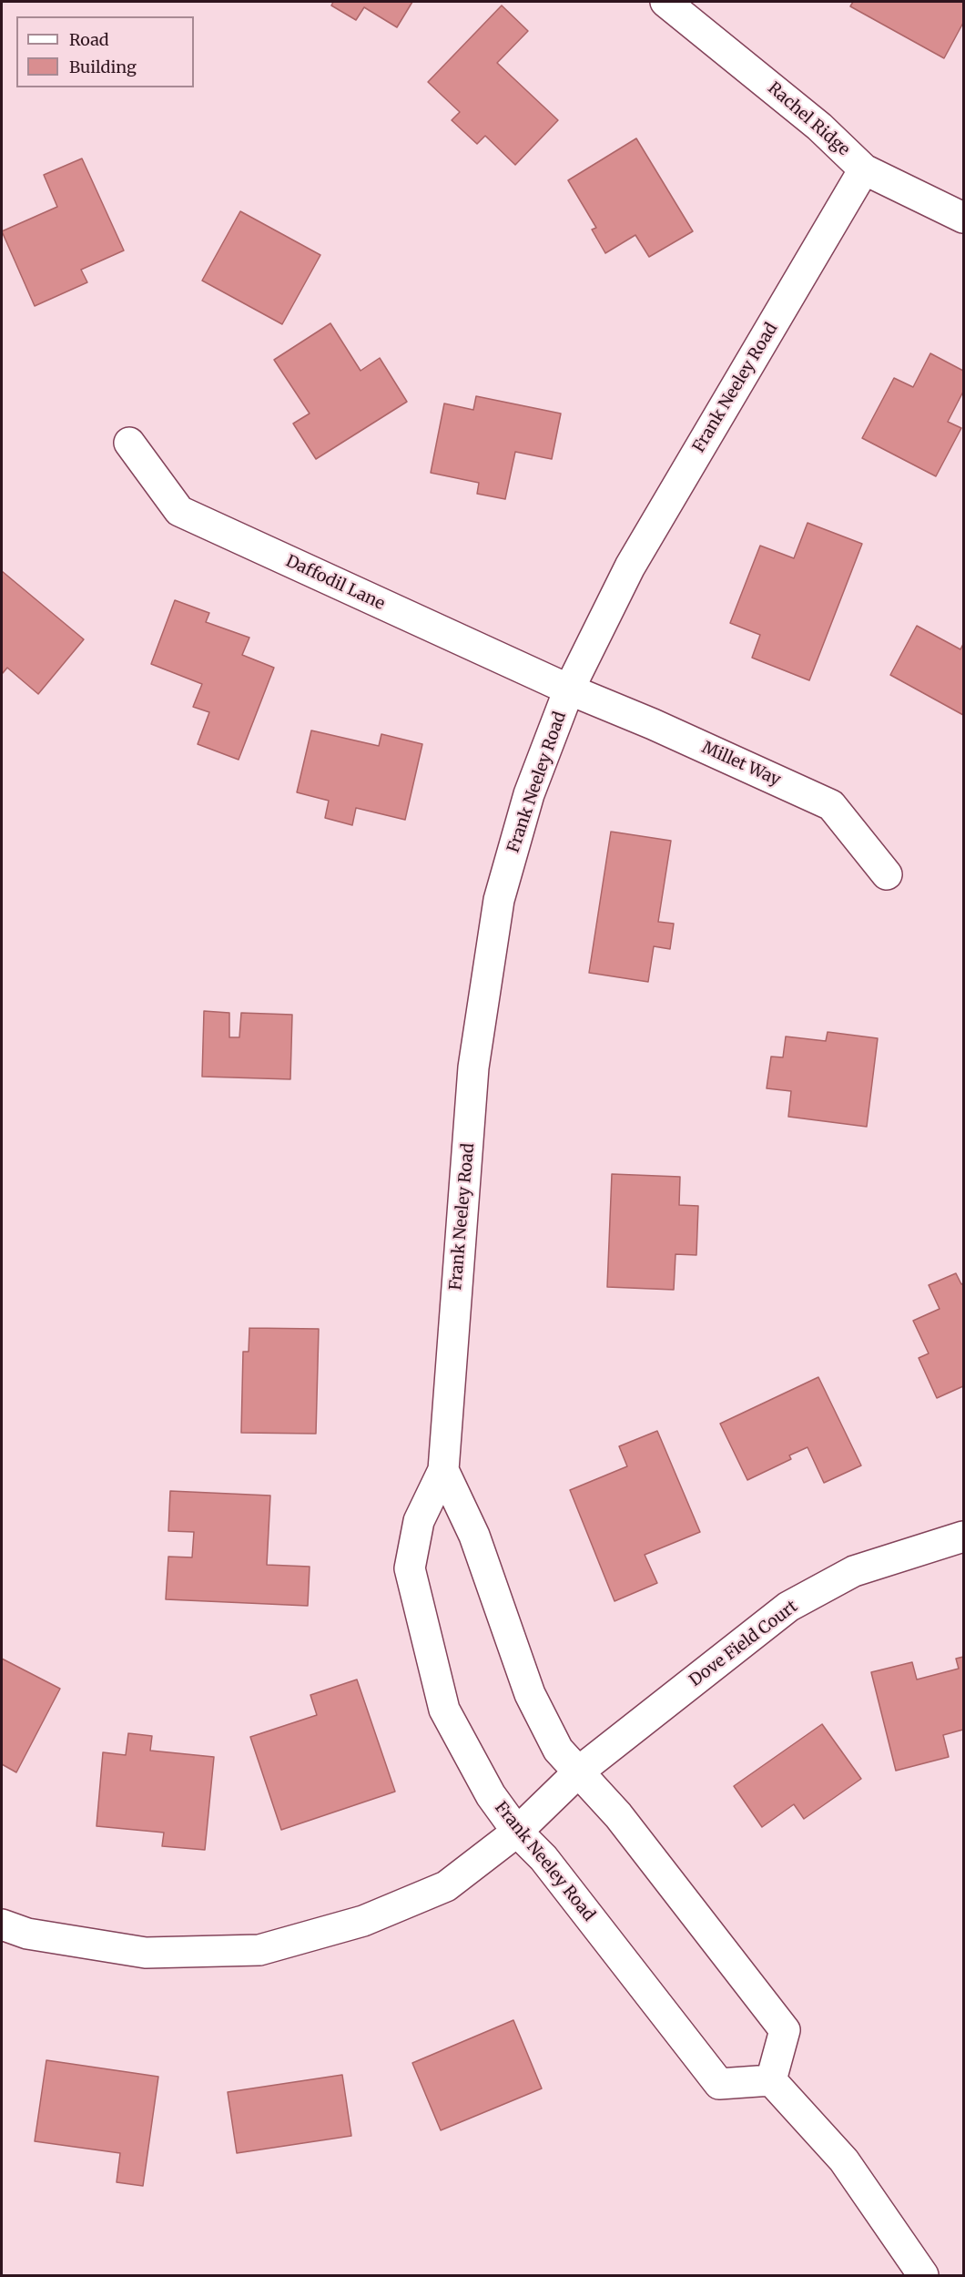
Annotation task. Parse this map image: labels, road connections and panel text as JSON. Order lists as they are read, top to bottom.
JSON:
{
  "streets": {
    "street": [
      "Rachel Ridge",
      "Frank Neeley Road",
      "Daffodil Lane",
      "Millet Way",
      "Dove Field Court"
    ]
  },
  "crossings": [
    ["Rachel Ridge", "Frank Neeley Road"],
    ["Frank Neeley Road", "Daffodil Lane"],
    ["Frank Neeley Road", "Millet Way"],
    ["Frank Neeley Road", "Dove Field Court"],
    ["Daffodil Lane", "Millet Way"]
  ],
  "legend": ["Road", "Building"]
}
